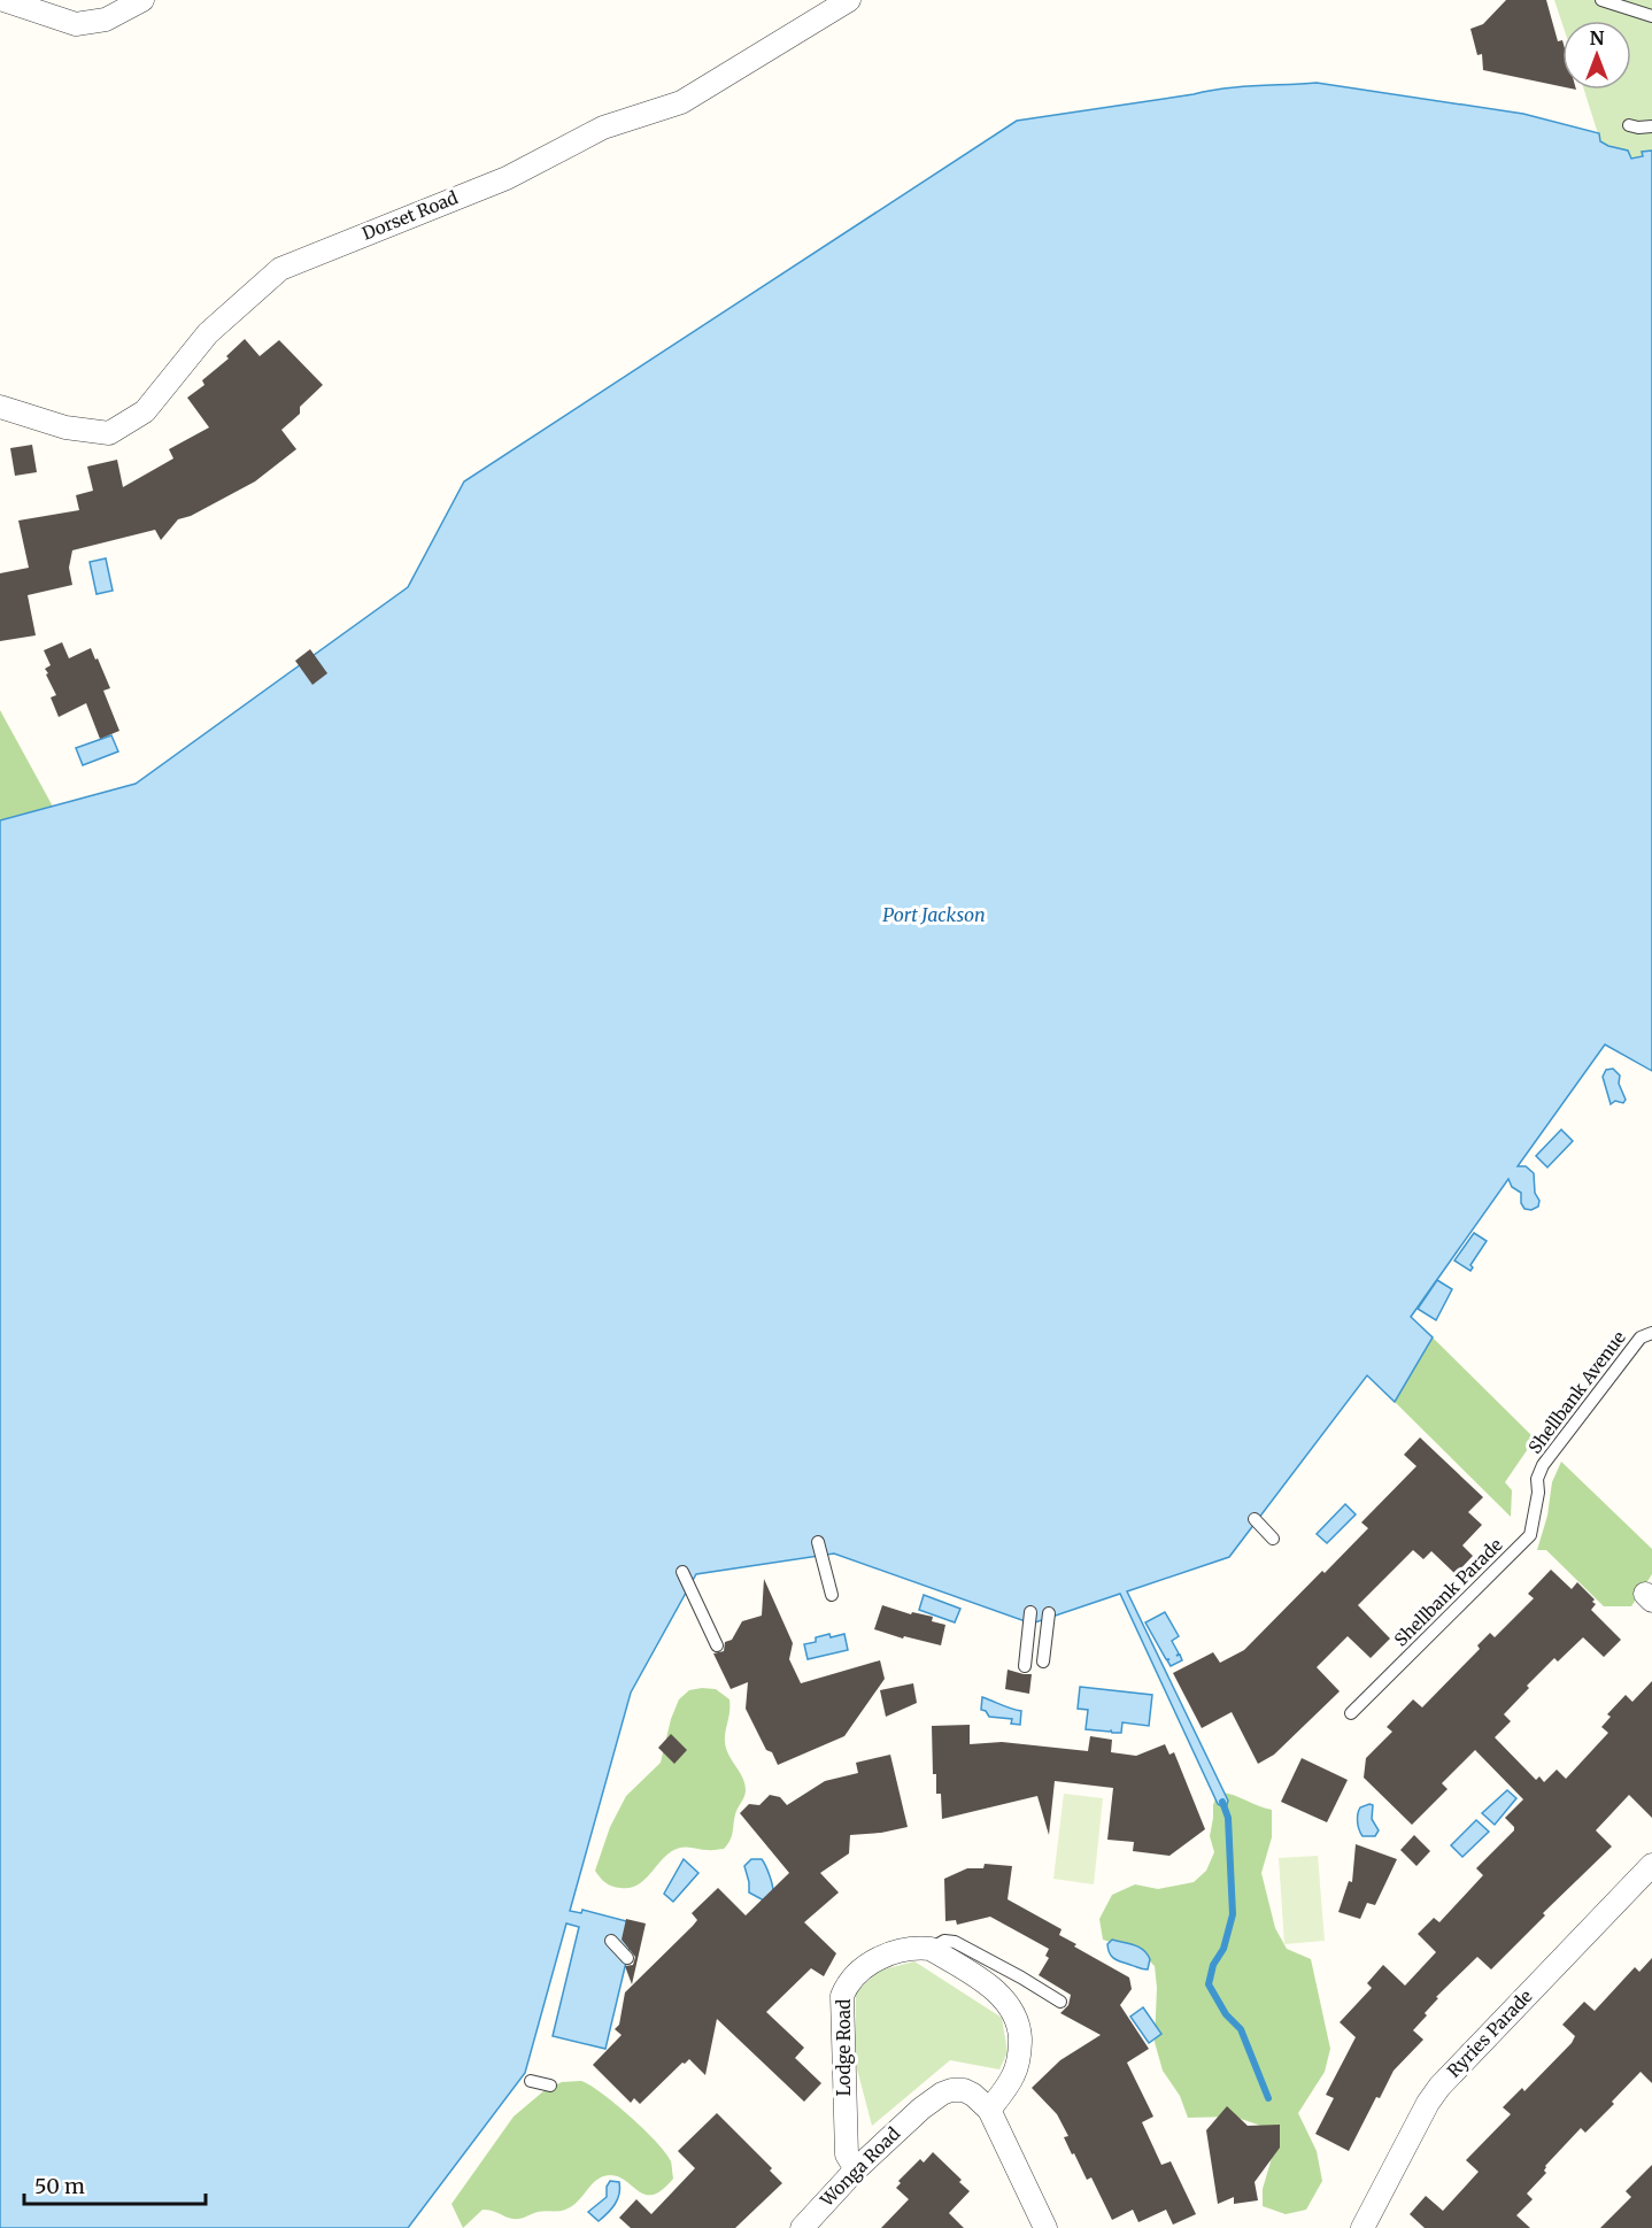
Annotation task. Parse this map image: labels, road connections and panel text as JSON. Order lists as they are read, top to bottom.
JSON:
{
  "streets": {
    "street": [
      "Dorset Road",
      "Ryries Parade",
      "Lodge Road",
      "Wonga Road"
    ],
    "lane": ["Shellbank Avenue", "Shellbank Parade"]
  },
  "crossings": [
    ["Shellbank Avenue", "Shellbank Parade"],
    ["Lodge Road", "Wonga Road"]
  ],
  "water": ["Port Jackson"],
  "scale_bar": "50 m",
  "north": "top"
}
